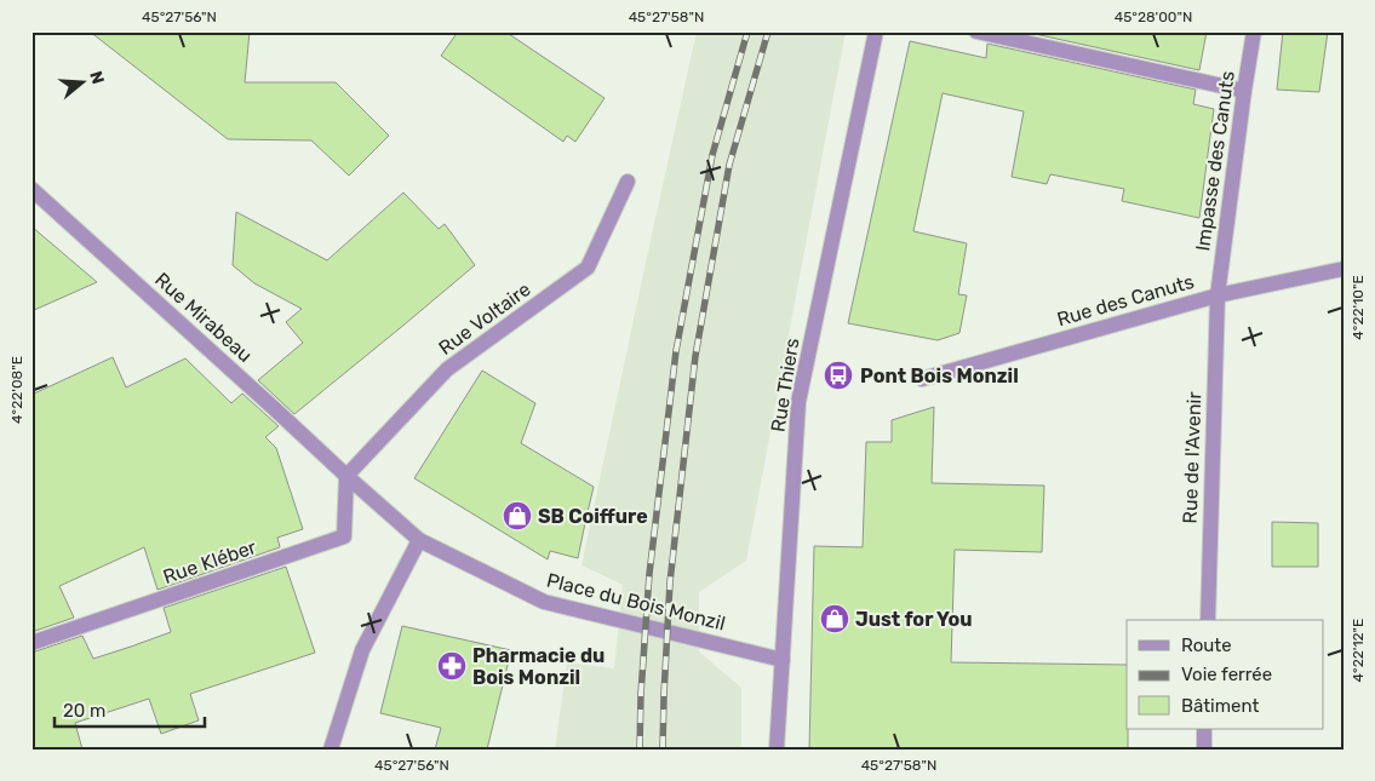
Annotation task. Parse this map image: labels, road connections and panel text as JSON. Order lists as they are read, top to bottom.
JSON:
{
  "streets": {
    "street": [
      "Impasse des Canuts",
      "Rue des Canuts",
      "Rue Mirabeau",
      "Rue Voltaire",
      "Rue Thiers",
      "Rue de l'Avenir",
      "Rue Kléber",
      "Place du Bois Monzil"
    ]
  },
  "crossings": [
    ["Impasse des Canuts", "Rue des Canuts"],
    ["Impasse des Canuts", "Rue de l'Avenir"],
    ["Rue des Canuts", "Rue de l'Avenir"],
    ["Rue Mirabeau", "Rue Voltaire"],
    ["Rue Mirabeau", "Rue Kléber"],
    ["Rue Mirabeau", "Place du Bois Monzil"],
    ["Rue Voltaire", "Rue Kléber"],
    ["Rue Voltaire", "Place du Bois Monzil"],
    ["Rue Thiers", "Place du Bois Monzil"],
    ["Rue Kléber", "Place du Bois Monzil"]
  ],
  "places": {
    "bus stop": ["Pont Bois Monzil"],
    "shop": ["SB Coiffure", "Just for You"],
    "pharmacy": ["Pharmacie du Bois Monzil"]
  },
  "legend": ["Route", "Voie ferrée", "Bâtiment"],
  "scale_bar": "20 m",
  "north": "right",
  "coordinates": [
    "45°27'56\"N",
    "45°27'58\"N",
    "45°28'00\"N",
    "4°22'10\"E",
    "4°22'08\"E",
    "4°22'12\"E"
  ]
}
